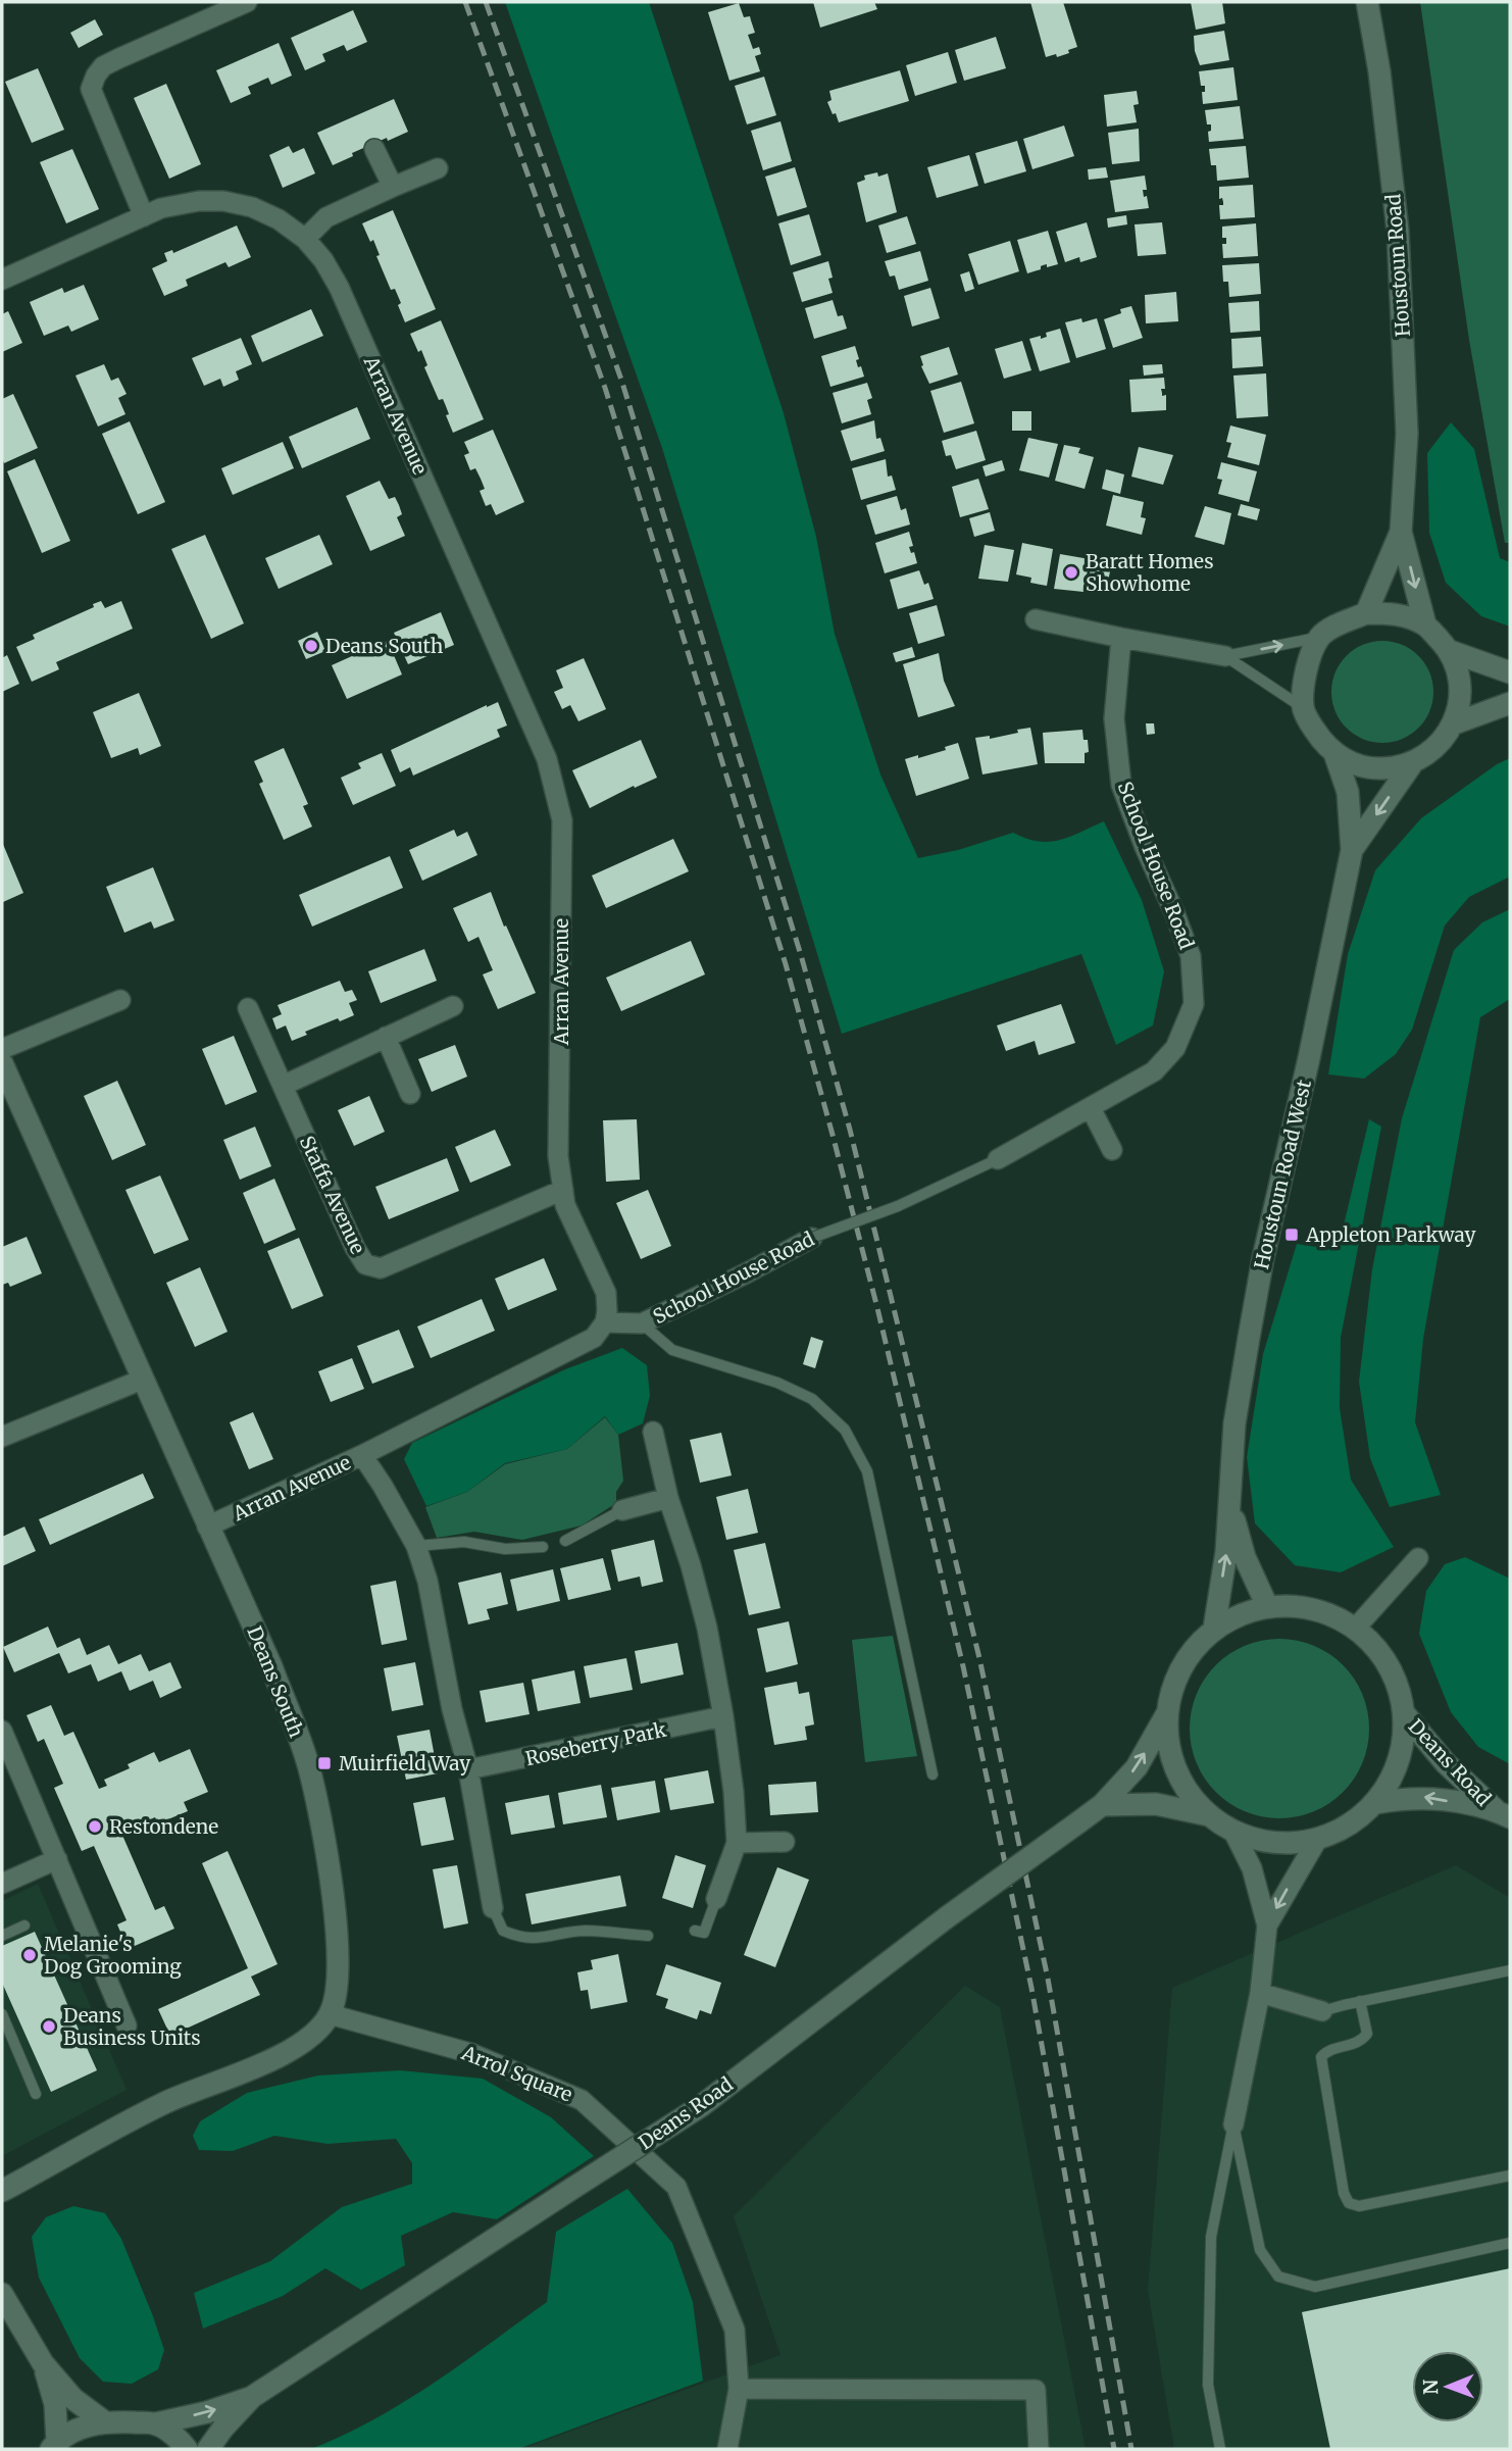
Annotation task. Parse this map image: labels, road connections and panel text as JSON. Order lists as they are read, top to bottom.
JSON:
{
  "streets": {
    "street": [
      "Houstoun Road",
      "Arran Avenue",
      "School House Road",
      "Houstoun Road West",
      "Staffa Avenue",
      "Deans South",
      "Roseberry Park",
      "Deans Road",
      "Arrol Square"
    ]
  },
  "crossings": [
    ["Houstoun Road", "Houstoun Road West"],
    ["Arran Avenue", "School House Road"],
    ["Arran Avenue", "Staffa Avenue"],
    ["Arran Avenue", "Deans South"],
    ["Houstoun Road West", "Deans Road"],
    ["Deans South", "Arrol Square"]
  ],
  "places": {
    "other": [
      "Baratt Homes Showhome",
      "Deans South",
      "Restondene",
      "Melanie's Dog Grooming",
      "Deans Business Units"
    ],
    "transit": ["Appleton Parkway", "Muirfield Way"]
  },
  "north": "left"
}
